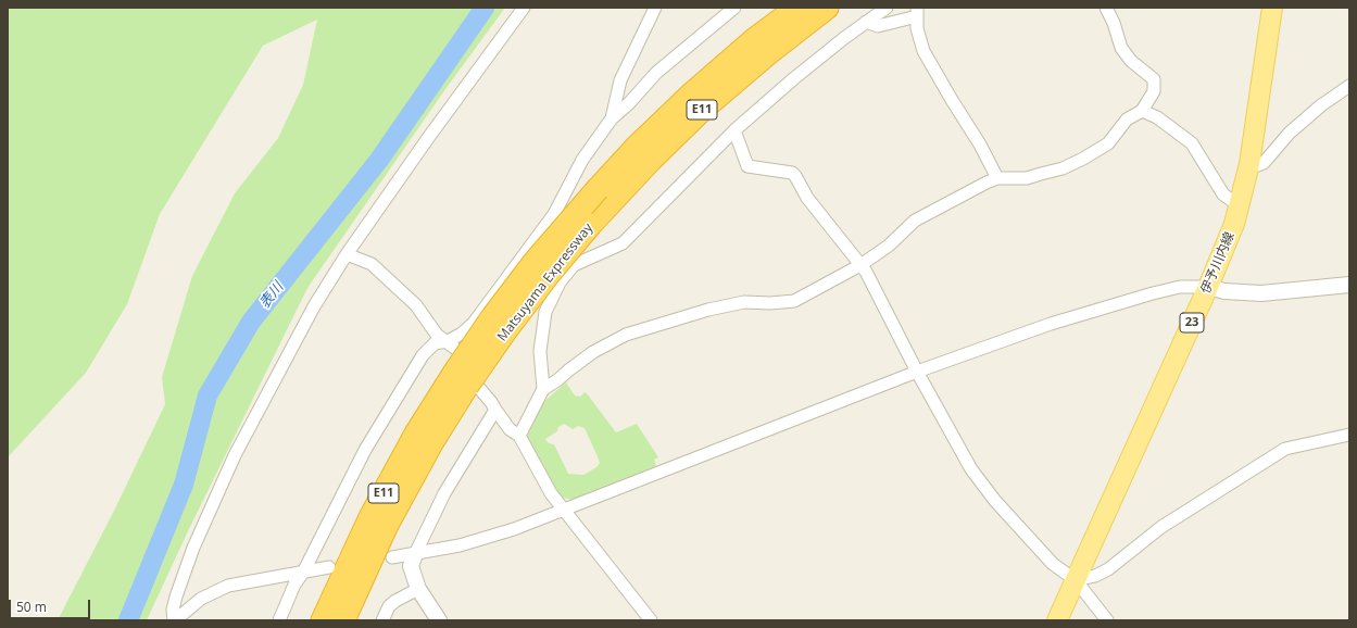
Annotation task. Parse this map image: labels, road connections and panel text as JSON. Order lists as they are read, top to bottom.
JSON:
{
  "streets": {
    "highway": ["E11", "Matsuyama Expressway"],
    "main road": ["伊予川内線", "23"]
  },
  "water": ["表川"],
  "scale_bar": "50 m"
}
